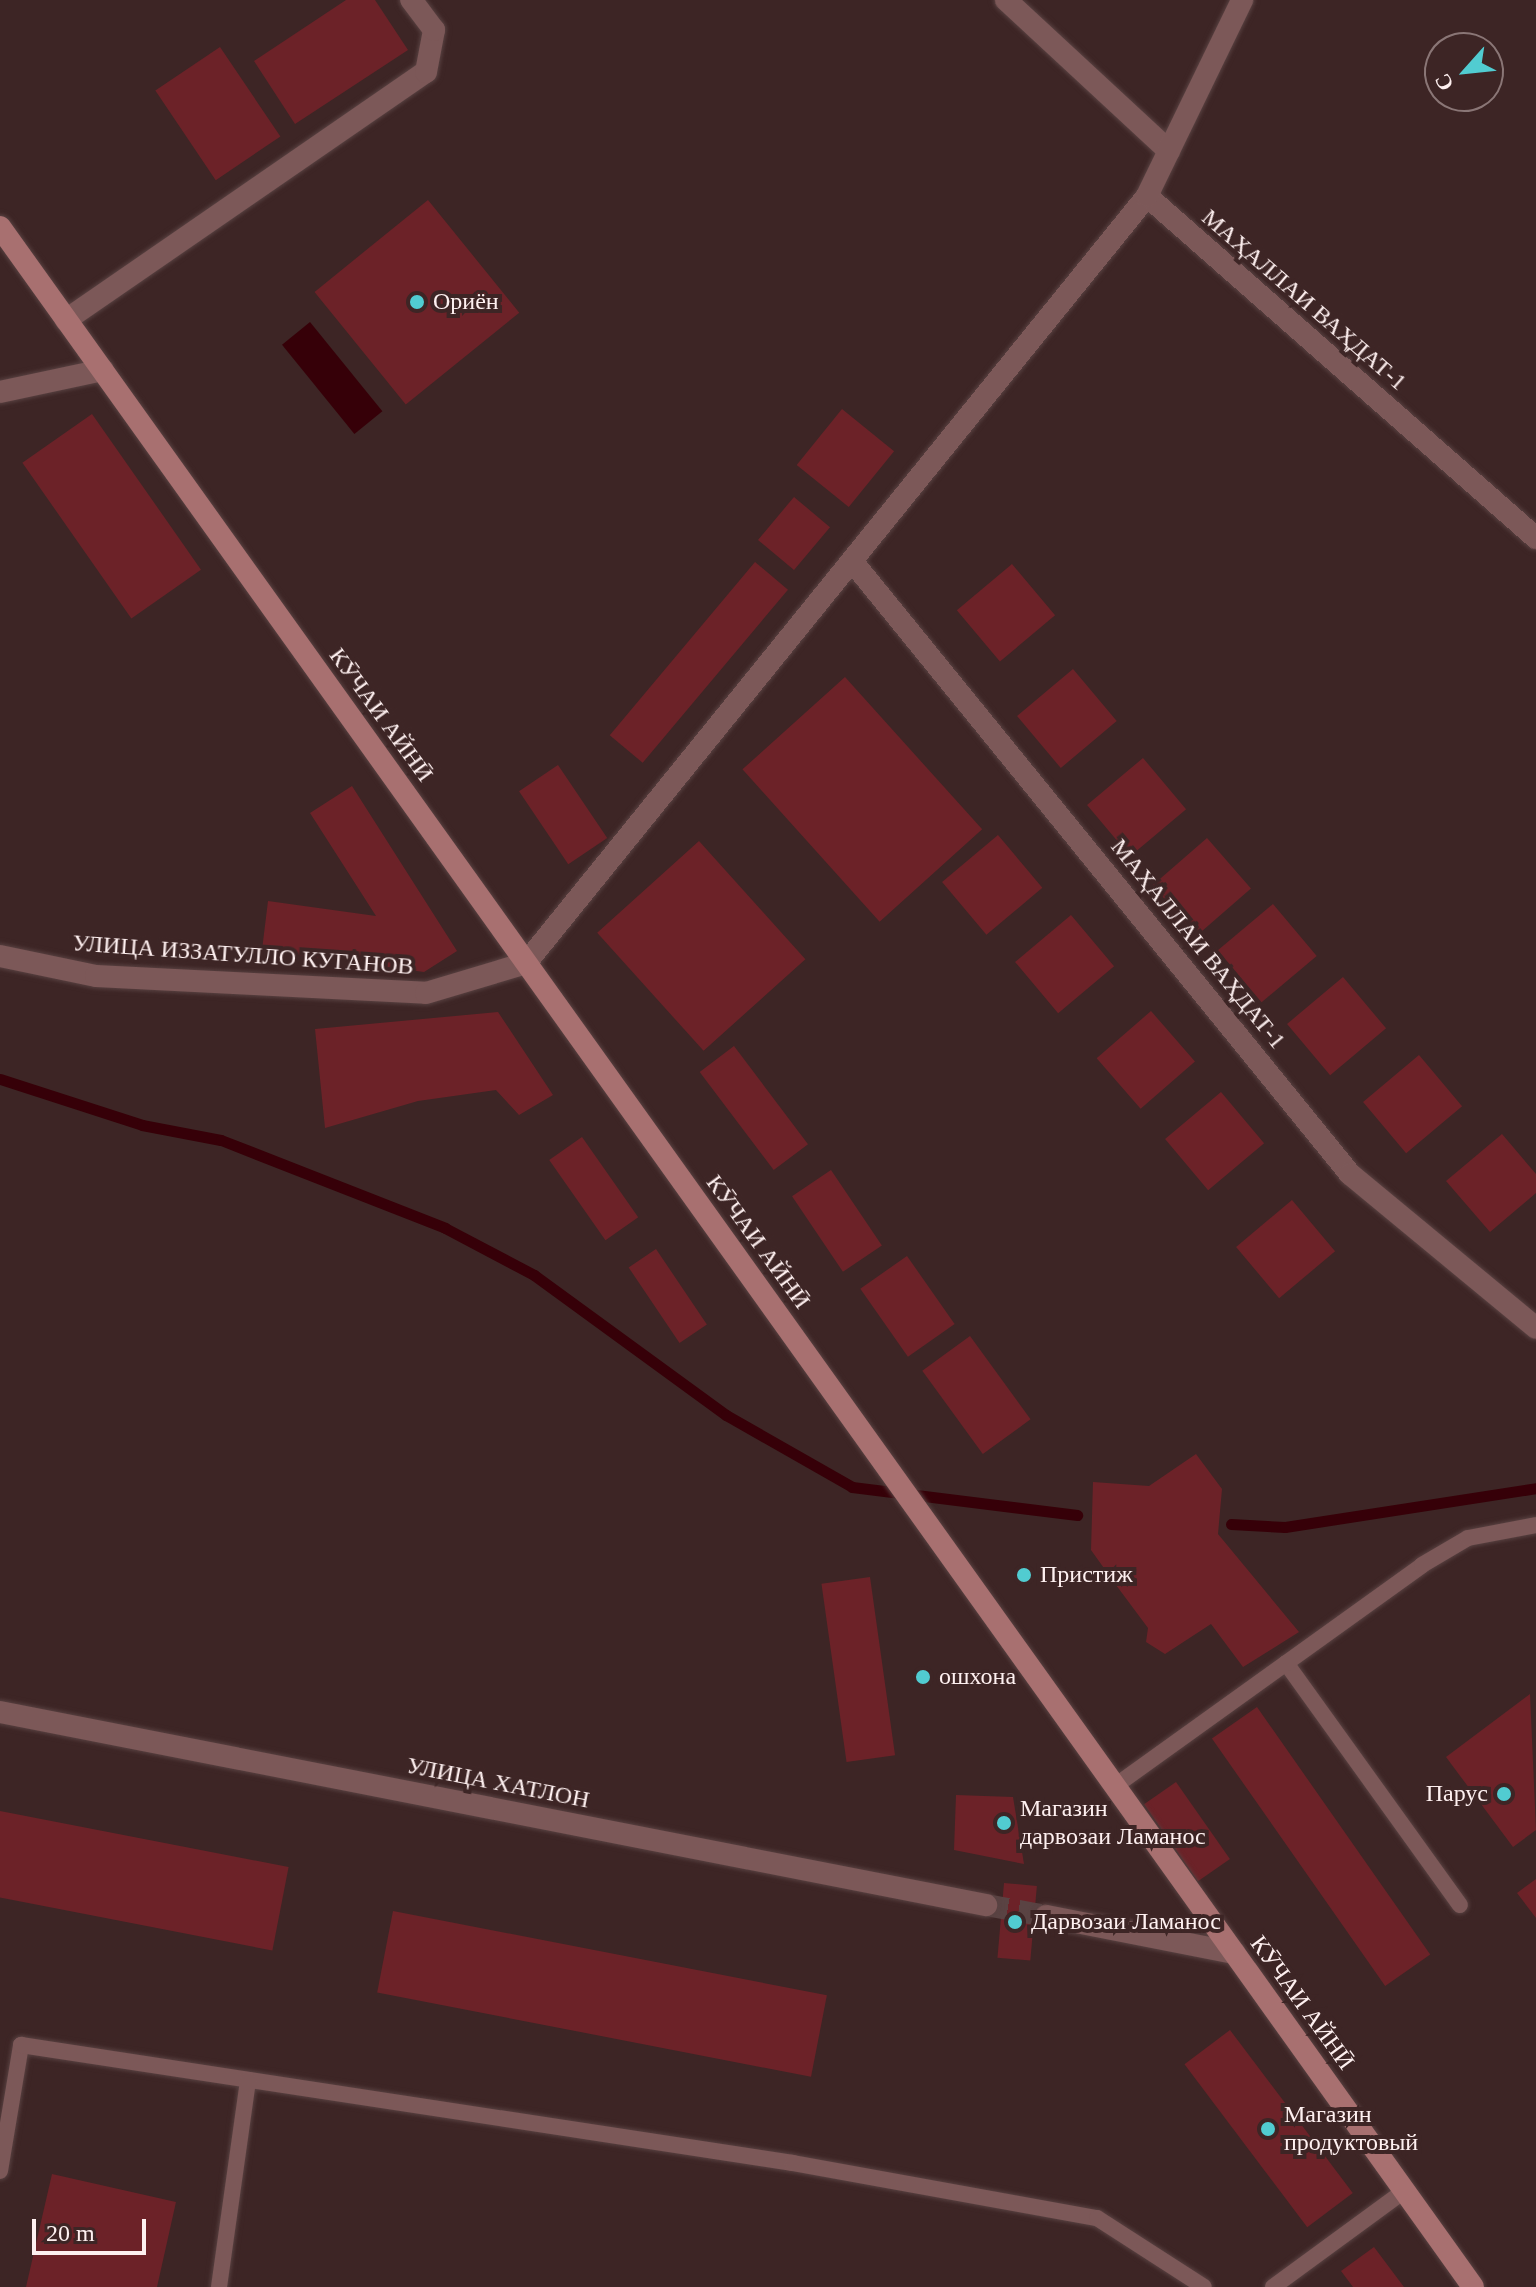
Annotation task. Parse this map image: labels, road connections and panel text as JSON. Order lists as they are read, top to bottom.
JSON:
{
  "streets": {
    "main road": ["КӮЧАИ АЙНӢ"],
    "street": ["МАҲАЛЛАИ ВАҲДАТ-1", "УЛИЦА ИЗЗАТУЛЛО КУГАНОВ", "УЛИЦА ХАТЛОН"]
  },
  "crossings": [
    ["КӮЧАИ АЙНӢ", "УЛИЦА ИЗЗАТУЛЛО КУГАНОВ"]
  ],
  "places": [
    "Ориён",
    "Пристиж",
    "ошхона",
    "Парус",
    "Магазин дарвозаи Ламанос",
    "Дарвозаи Ламанос",
    "Магазин продуктовый"
  ],
  "scale_bar": "20 m",
  "north": "bottom left"
}
